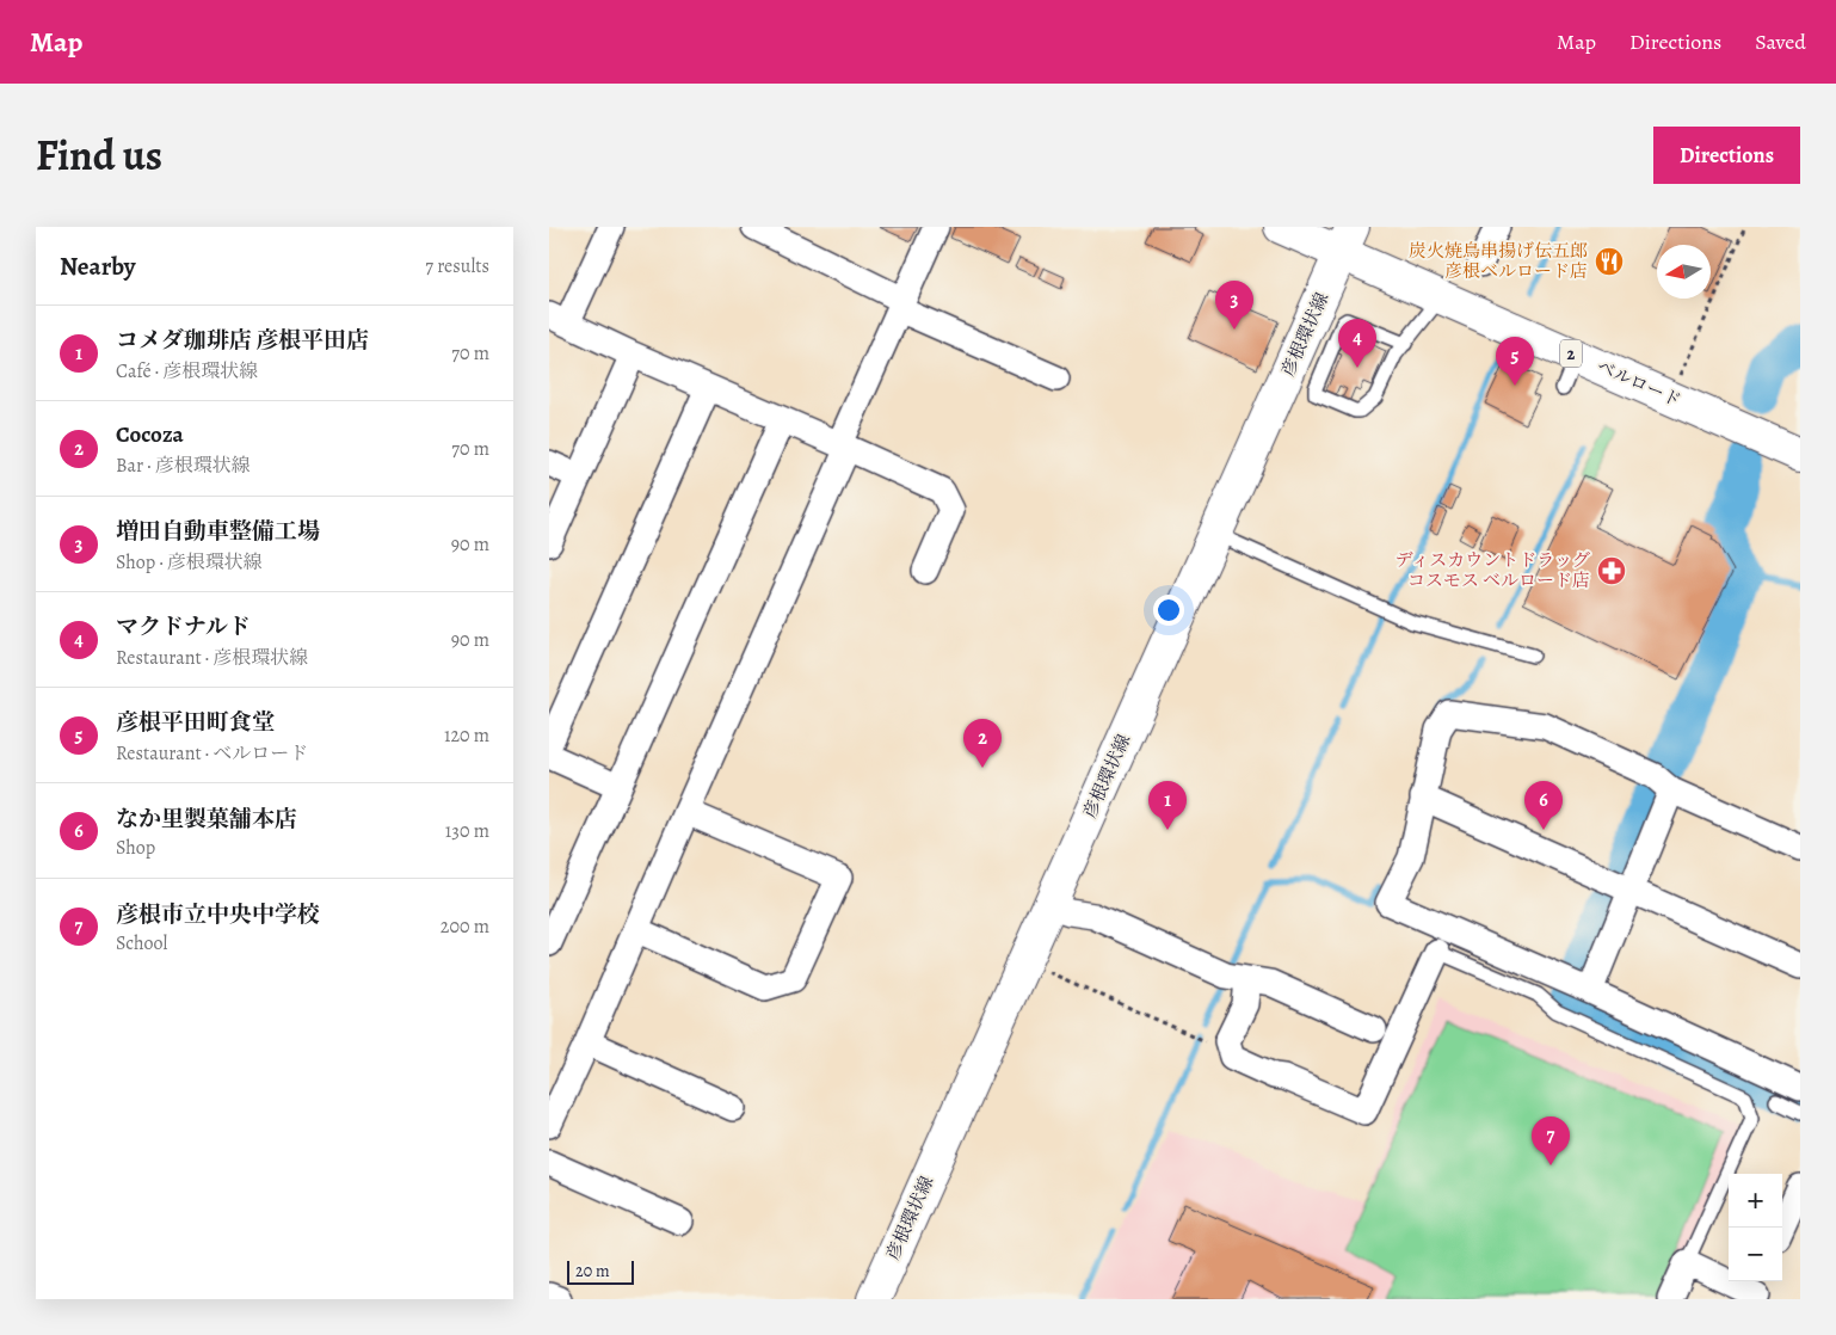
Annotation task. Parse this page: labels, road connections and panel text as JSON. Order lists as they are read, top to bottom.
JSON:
{
  "streets": {
    "main road": ["彦根環状線", "2", "ベルロード"]
  },
  "crossings": [
    ["彦根環状線", "ベルロード"]
  ],
  "places": {
    "restaurant": ["炭火焼鳥串揚げ伝五郎 彦根ベルロード店"],
    "pharmacy": ["ディスカウントドラッグ コスモス ベルロード店"]
  },
  "scale_bar": "20 m",
  "north": "left",
  "page": {
    "header": "Map",
    "nav": ["Map", "Directions", "Saved"],
    "title": "Find us",
    "buttons": "Directions",
    "heading": ["Nearby", "7 results"],
    "pins": [
      "3",
      "4",
      "5",
      "2",
      "1",
      "6",
      "7"
    ],
    "list": [
      {
        "mark": "1",
        "name": "コメダ珈琲店 彦根平田店",
        "note": "Café · 彦根環状線",
        "value": "70 m"
      },
      {
        "mark": "2",
        "name": "Cocoza",
        "note": "Bar · 彦根環状線",
        "value": "70 m"
      },
      {
        "mark": "3",
        "name": "増田自動車整備工場",
        "note": "Shop · 彦根環状線",
        "value": "90 m"
      },
      {
        "mark": "4",
        "name": "マクドナルド",
        "note": "Restaurant · 彦根環状線",
        "value": "90 m"
      },
      {
        "mark": "5",
        "name": "彦根平田町食堂",
        "note": "Restaurant · ベルロード",
        "value": "120 m"
      },
      {
        "mark": "6",
        "name": "なか里製菓舗本店",
        "note": "Shop",
        "value": "130 m"
      },
      {
        "mark": "7",
        "name": "彦根市立中央中学校",
        "note": "School",
        "value": "200 m"
      }
    ],
    "map_buttons": ["+", "−"],
    "scale": "20 m"
  }
}
